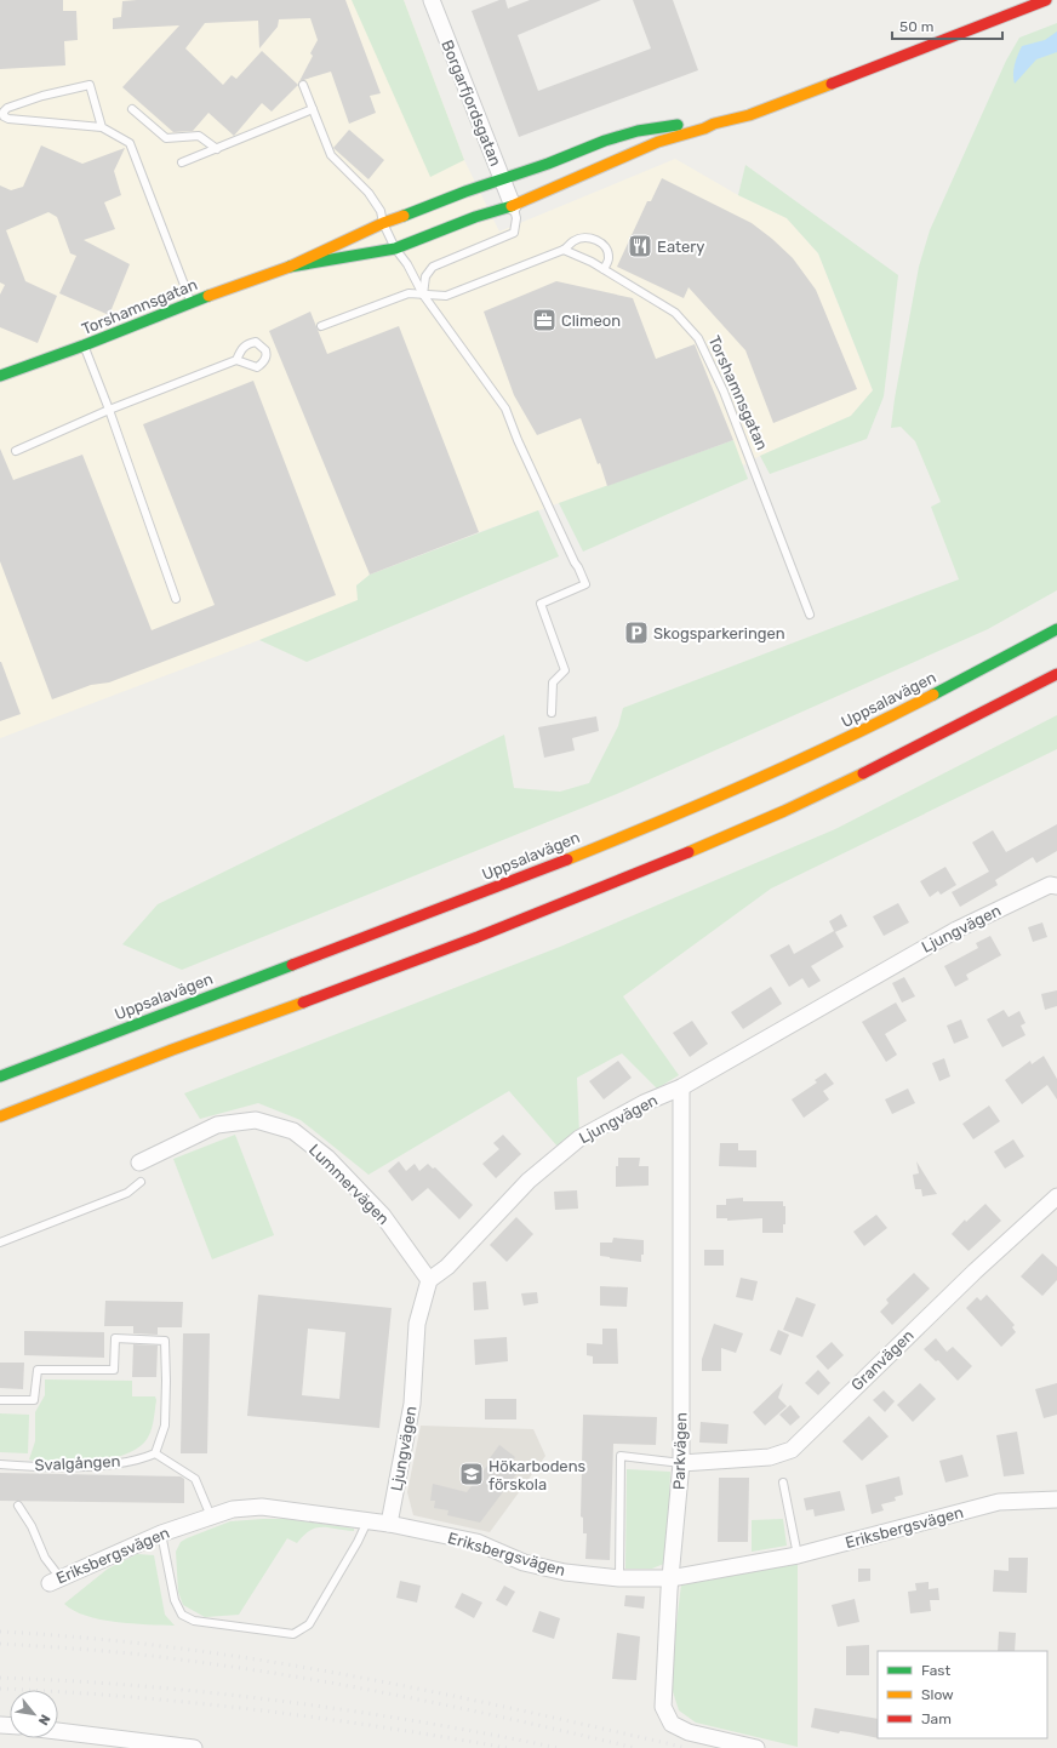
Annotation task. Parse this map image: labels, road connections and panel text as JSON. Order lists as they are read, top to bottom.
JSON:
{
  "streets": {
    "main road": ["Torshamnsgatan", "Uppsalavägen"],
    "street": [
      "Borgarfjordsgatan",
      "Ljungvägen",
      "Lummervägen",
      "Granvägen",
      "Parkvägen",
      "Eriksbergsvägen"
    ],
    "lane": ["Svalgången"]
  },
  "crossings": [
    ["Borgarfjordsgatan", "Torshamnsgatan"],
    ["Ljungvägen", "Lummervägen"],
    ["Ljungvägen", "Parkvägen"],
    ["Ljungvägen", "Eriksbergsvägen"],
    ["Granvägen", "Parkvägen"],
    ["Parkvägen", "Eriksbergsvägen"]
  ],
  "places": {
    "restaurant": ["Eatery"],
    "office": ["Climeon"],
    "parking": ["Skogsparkeringen"],
    "school or university": ["Hökarbodens förskola"]
  },
  "legend": ["Fast", "Slow", "Jam"],
  "scale_bar": "50 m",
  "north": "bottom right"
}
